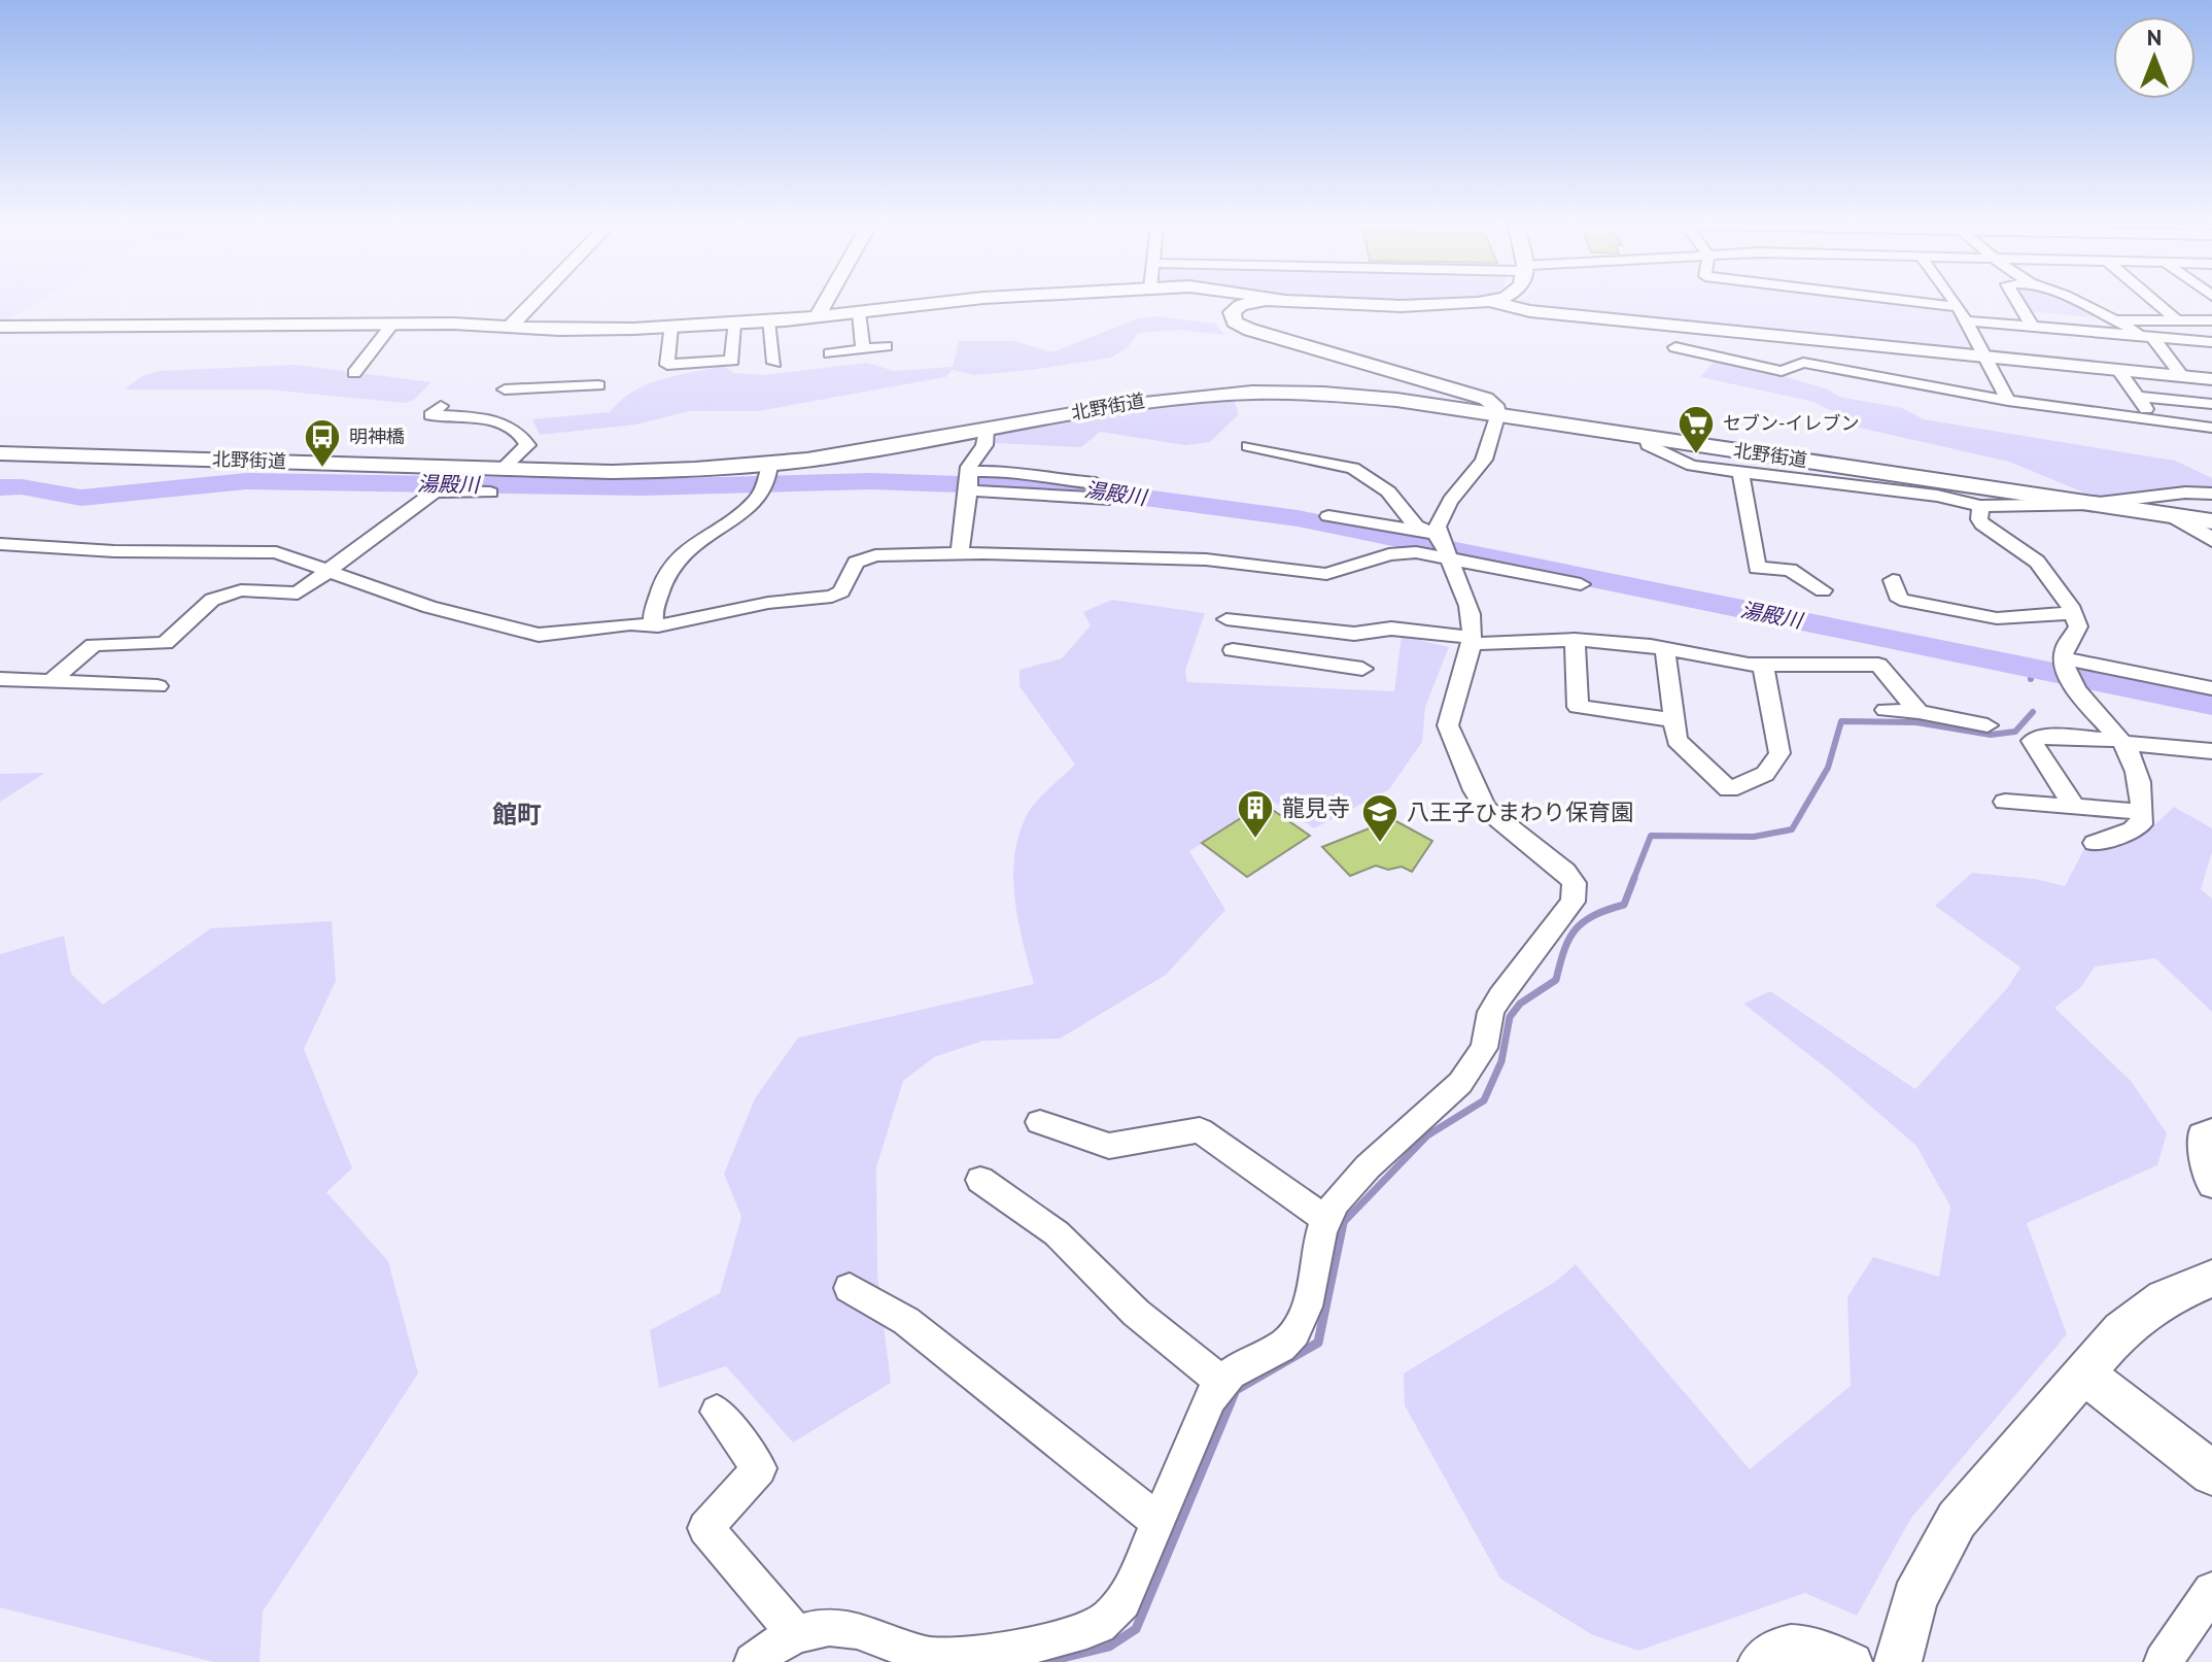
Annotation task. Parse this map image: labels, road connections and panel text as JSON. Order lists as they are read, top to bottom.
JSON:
{
  "streets": {
    "main road": ["北野街道"]
  },
  "districts": ["館町"],
  "water": ["湯殿川"],
  "places": {
    "supermarket": ["セブン-イレブン"],
    "bus stop": ["明神橋"],
    "building": ["龍見寺"],
    "school or university": ["八王子ひまわり保育園"]
  },
  "north": "top"
}
